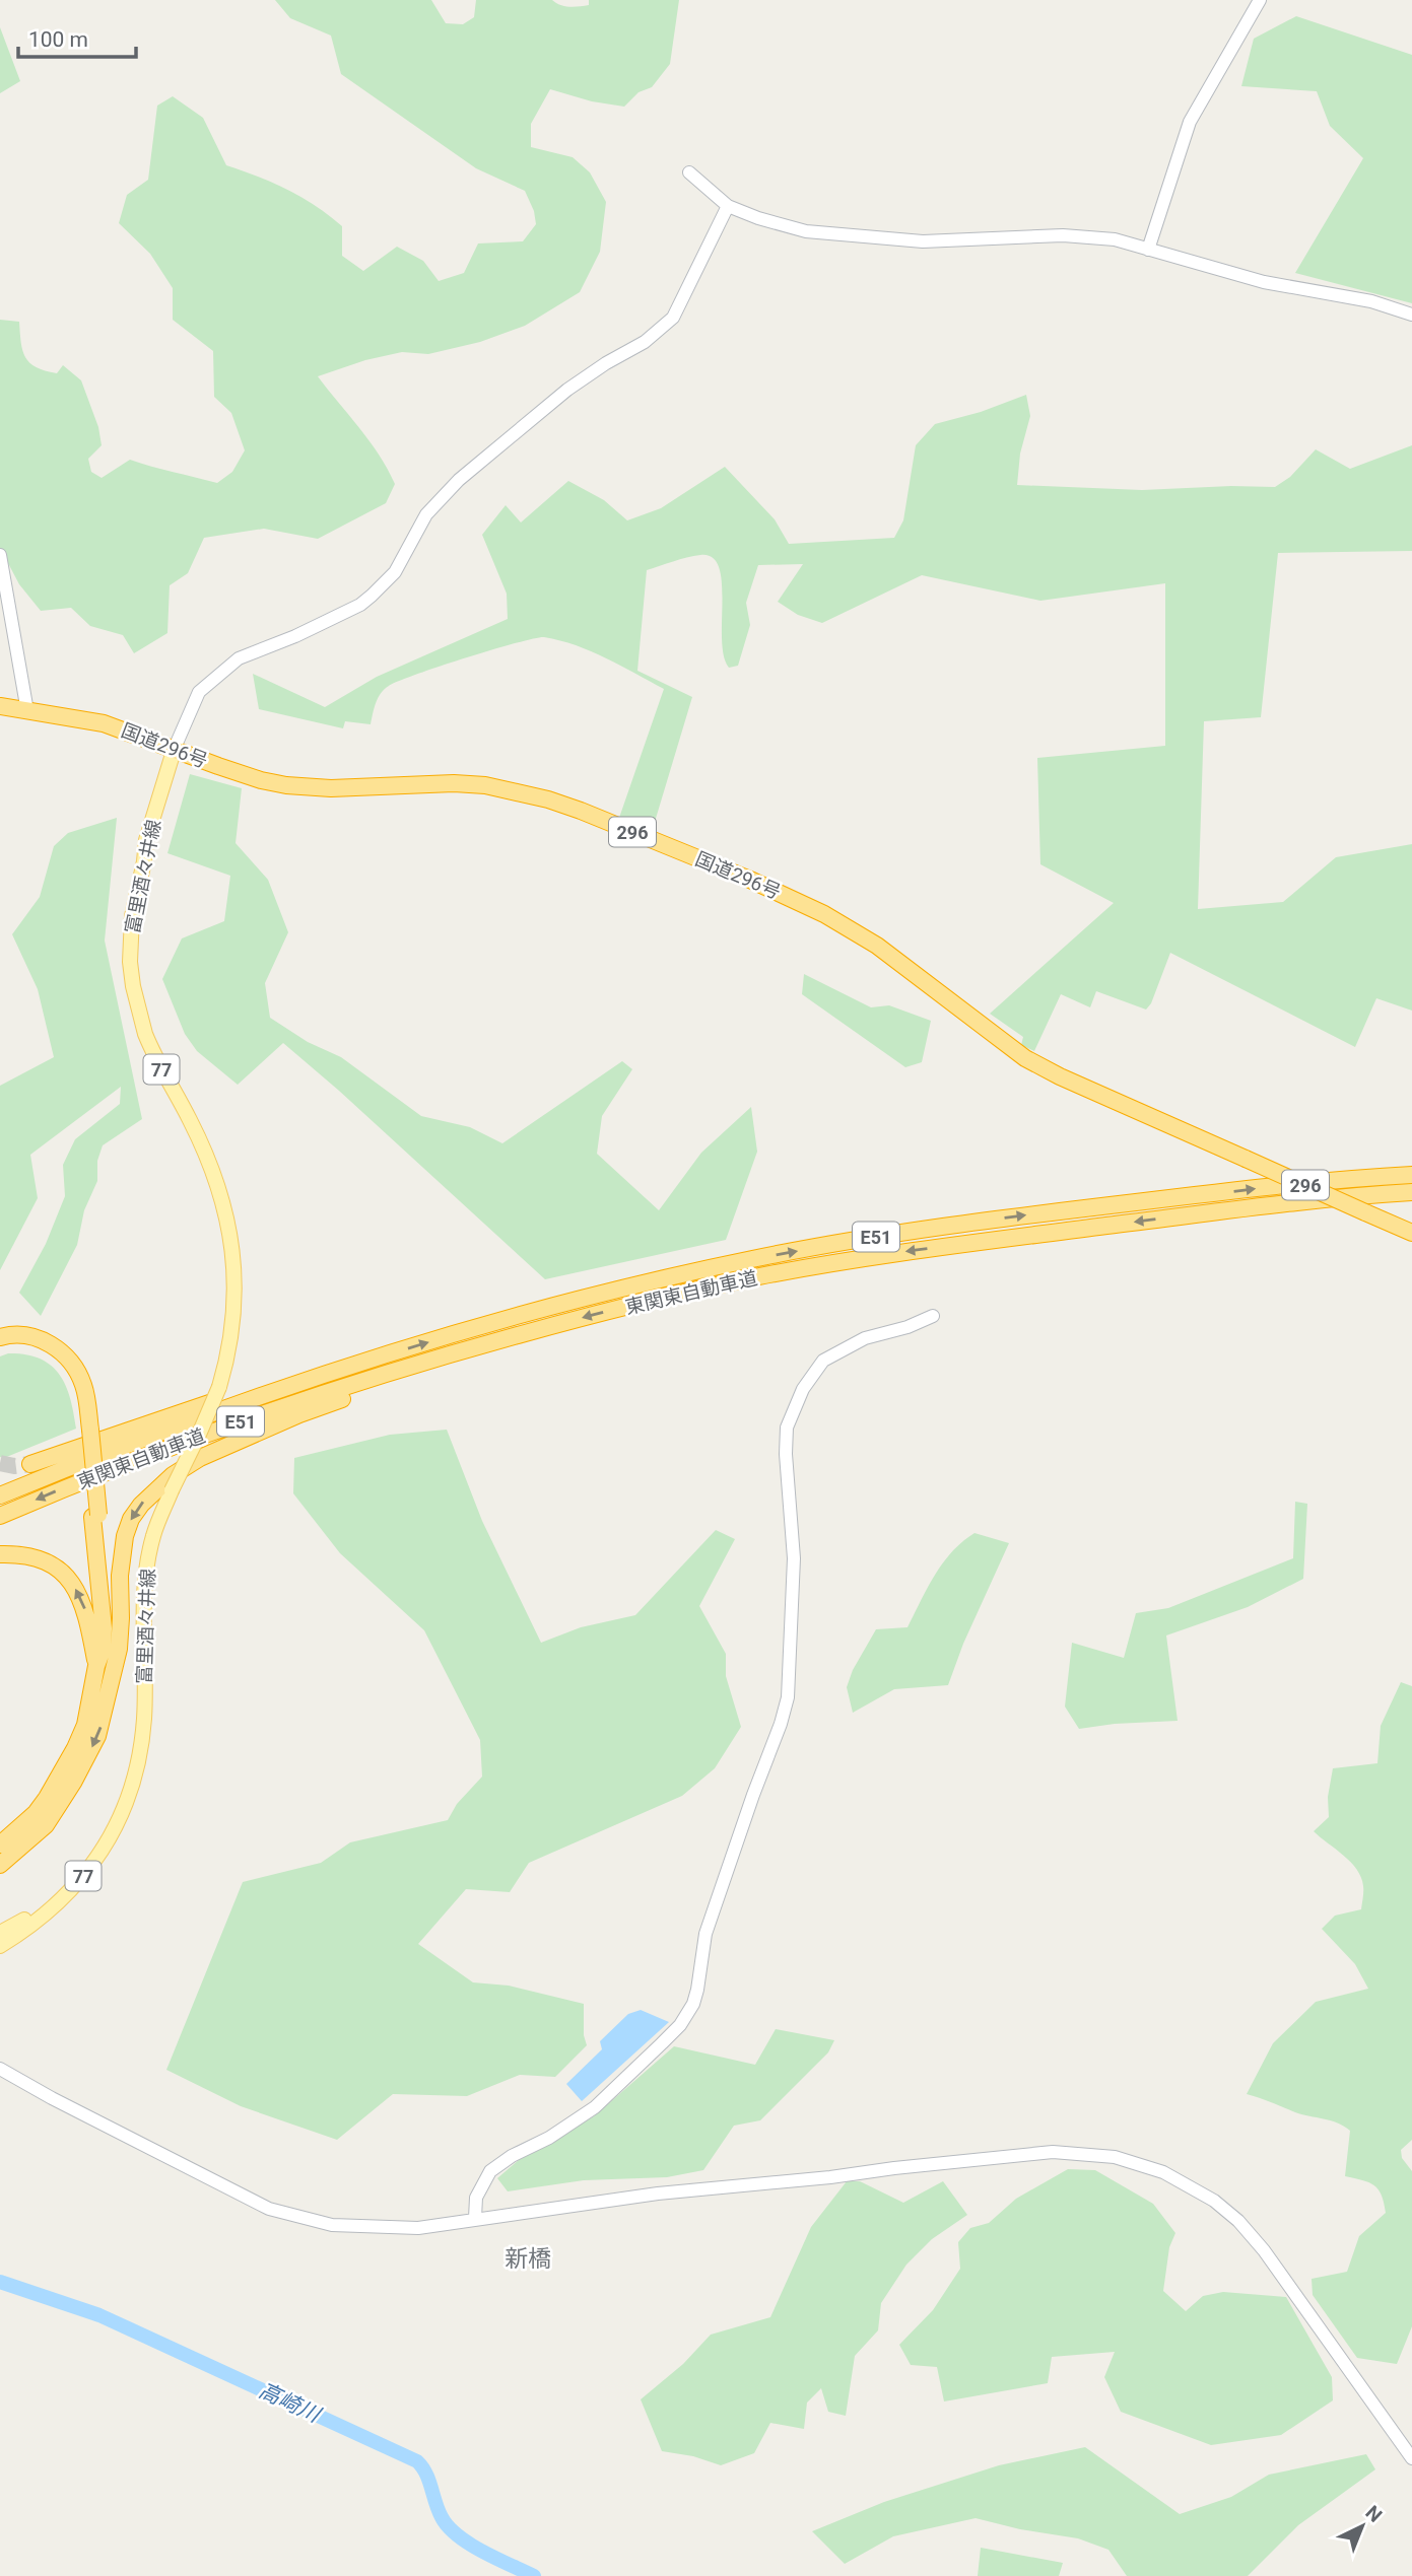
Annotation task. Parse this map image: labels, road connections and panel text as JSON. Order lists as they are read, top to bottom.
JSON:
{
  "streets": {
    "highway": [
      "国道296号",
      "296",
      "E51",
      "東関東自動車道"
    ],
    "main road": ["富里酒々井線", "77"]
  },
  "crossings": [
    ["国道296号", "富里酒々井線"]
  ],
  "districts": ["新橋"],
  "water": ["高崎川"],
  "scale_bar": "100 m",
  "north": "top right"
}
